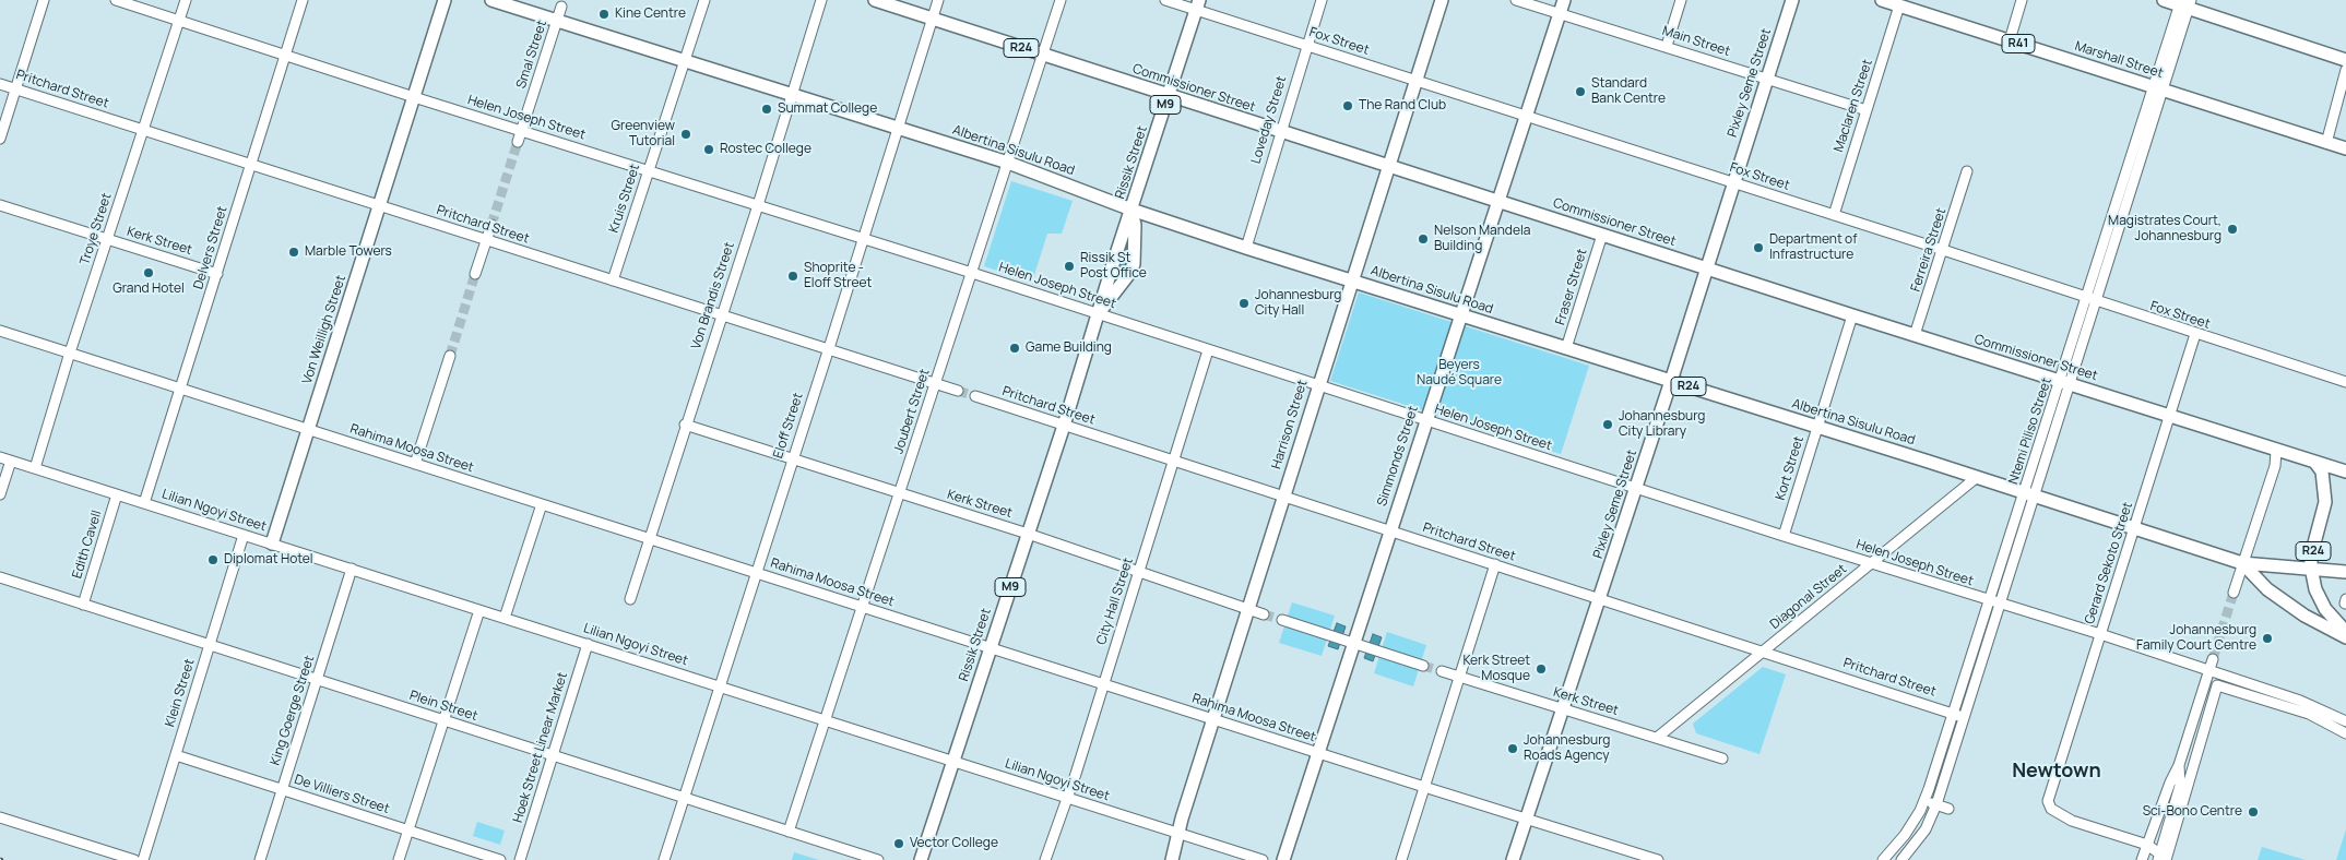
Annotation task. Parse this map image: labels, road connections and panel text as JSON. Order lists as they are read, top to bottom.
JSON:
{
  "streets": {
    "main road": [
      "R41",
      "R24",
      "Marshall Street",
      "Pixley Seme Street",
      "Commissioner Street",
      "M9",
      "Albertina Sisulu Road",
      "Rissik Street",
      "Von Weilligh Street",
      "Harrison Street",
      "Simmonds Street"
    ],
    "street": [
      "Fox Street",
      "Main Street",
      "Smal Street",
      "Pritchard Street",
      "Maclaren Street",
      "Helen Joseph Street",
      "Loveday Street",
      "Kruis Street",
      "Troye Street",
      "Kerk Street",
      "Delvers Street",
      "Ferreira Street",
      "Fraser Street",
      "Von Brandis Street",
      "Joubert Street",
      "Eloff Street",
      "Ntemi Piliso Street",
      "Rahima Moosa Street",
      "Kort Street",
      "Lilian Ngoyi Street",
      "Edith Cavell",
      "Gerard Sekoto Street",
      "Diagonal Street",
      "City Hall Street",
      "Klein Street",
      "Plein Street",
      "King Goerge Street",
      "Hoek Street Linear Market",
      "De Villiers Street"
    ]
  },
  "crossings": [
    ["Fox Street", "Pixley Seme Street"],
    ["Fox Street", "Maclaren Street"],
    ["Fox Street", "Loveday Street"],
    ["Fox Street", "Rissik Street"],
    ["Fox Street", "Ferreira Street"],
    ["Fox Street", "Harrison Street"],
    ["Fox Street", "Ntemi Piliso Street"],
    ["Fox Street", "Simmonds Street"],
    ["Fox Street", "Gerard Sekoto Street"],
    ["Main Street", "Pixley Seme Street"],
    ["Main Street", "Maclaren Street"],
    ["Main Street", "Simmonds Street"],
    ["R24", "Commissioner Street"],
    ["Smal Street", "Helen Joseph Street"],
    ["Smal Street", "Albertina Sisulu Road"],
    ["Marshall Street", "Maclaren Street"],
    ["Marshall Street", "Ntemi Piliso Street"],
    ["Pixley Seme Street", "Commissioner Street"],
    ["Pixley Seme Street", "Pritchard Street"],
    ["Pixley Seme Street", "Helen Joseph Street"],
    ["Pixley Seme Street", "Albertina Sisulu Road"],
    ["Pixley Seme Street", "Kerk Street"],
    ["Pixley Seme Street", "Rahima Moosa Street"],
    ["Commissioner Street", "Loveday Street"],
    ["Commissioner Street", "Rissik Street"],
    ["Commissioner Street", "Ferreira Street"],
    ["Commissioner Street", "Fraser Street"],
    ["Commissioner Street", "Joubert Street"],
    ["Commissioner Street", "Harrison Street"],
    ["Commissioner Street", "Eloff Street"],
    ["Commissioner Street", "Ntemi Piliso Street"],
    ["Commissioner Street", "Simmonds Street"],
    ["Commissioner Street", "Kort Street"],
    ["Commissioner Street", "Gerard Sekoto Street"],
    ["Pritchard Street", "Rissik Street"],
    ["Pritchard Street", "Kruis Street"],
    ["Pritchard Street", "Troye Street"],
    ["Pritchard Street", "Delvers Street"],
    ["Pritchard Street", "Von Brandis Street"],
    ["Pritchard Street", "Von Weilligh Street"],
    ["Pritchard Street", "Joubert Street"],
    ["Pritchard Street", "Harrison Street"],
    ["Pritchard Street", "Eloff Street"],
    ["Pritchard Street", "Ntemi Piliso Street"],
    ["Pritchard Street", "Simmonds Street"],
    ["Pritchard Street", "Diagonal Street"],
    ["Pritchard Street", "City Hall Street"],
    ["Helen Joseph Street", "Rissik Street"],
    ["Helen Joseph Street", "Kruis Street"],
    ["Helen Joseph Street", "Troye Street"],
    ["Helen Joseph Street", "Delvers Street"],
    ["Helen Joseph Street", "Von Brandis Street"],
    ["Helen Joseph Street", "Von Weilligh Street"],
    ["Helen Joseph Street", "Joubert Street"],
    ["Helen Joseph Street", "Harrison Street"],
    ["Helen Joseph Street", "Eloff Street"],
    ["Helen Joseph Street", "Ntemi Piliso Street"],
    ["Helen Joseph Street", "Simmonds Street"],
    ["Helen Joseph Street", "Kort Street"],
    ["Helen Joseph Street", "Gerard Sekoto Street"],
    ["Helen Joseph Street", "Diagonal Street"],
    ["Helen Joseph Street", "City Hall Street"],
    ["Loveday Street", "Albertina Sisulu Road"],
    ["Albertina Sisulu Road", "Rissik Street"],
    ["Albertina Sisulu Road", "Kruis Street"],
    ["Albertina Sisulu Road", "Fraser Street"],
    ["Albertina Sisulu Road", "Von Brandis Street"],
    ["Albertina Sisulu Road", "Joubert Street"],
    ["Albertina Sisulu Road", "Harrison Street"],
    ["Albertina Sisulu Road", "Eloff Street"],
    ["Albertina Sisulu Road", "Ntemi Piliso Street"],
    ["Albertina Sisulu Road", "Simmonds Street"],
    ["Albertina Sisulu Road", "Kort Street"],
    ["Albertina Sisulu Road", "Gerard Sekoto Street"],
    ["Albertina Sisulu Road", "Diagonal Street"],
    ["Rissik Street", "Kerk Street"],
    ["Rissik Street", "Rahima Moosa Street"],
    ["Rissik Street", "Lilian Ngoyi Street"],
    ["Troye Street", "Kerk Street"],
    ["Troye Street", "Rahima Moosa Street"],
    ["Troye Street", "Lilian Ngoyi Street"],
    ["Kerk Street", "Delvers Street"],
    ["Kerk Street", "Von Brandis Street"],
    ["Kerk Street", "Joubert Street"],
    ["Kerk Street", "Harrison Street"],
    ["Kerk Street", "Eloff Street"],
    ["Kerk Street", "Diagonal Street"],
    ["Kerk Street", "City Hall Street"],
    ["Delvers Street", "Rahima Moosa Street"],
    ["Delvers Street", "Lilian Ngoyi Street"],
    ["Von Brandis Street", "Rahima Moosa Street"],
    ["Von Weilligh Street", "Rahima Moosa Street"],
    ["Von Weilligh Street", "Lilian Ngoyi Street"],
    ["Joubert Street", "Rahima Moosa Street"],
    ["Joubert Street", "Lilian Ngoyi Street"],
    ["Joubert Street", "Plein Street"],
    ["Harrison Street", "Rahima Moosa Street"],
    ["Harrison Street", "Lilian Ngoyi Street"],
    ["Eloff Street", "Rahima Moosa Street"],
    ["Eloff Street", "Lilian Ngoyi Street"],
    ["Eloff Street", "Plein Street"],
    ["Rahima Moosa Street", "Simmonds Street"],
    ["Rahima Moosa Street", "City Hall Street"],
    ["Lilian Ngoyi Street", "Edith Cavell"],
    ["Lilian Ngoyi Street", "City Hall Street"],
    ["Lilian Ngoyi Street", "Klein Street"],
    ["Lilian Ngoyi Street", "King Goerge Street"],
    ["Lilian Ngoyi Street", "Hoek Street Linear Market"],
    ["Edith Cavell", "Plein Street"],
    ["Klein Street", "Plein Street"],
    ["Klein Street", "De Villiers Street"],
    ["Plein Street", "King Goerge Street"],
    ["Plein Street", "Hoek Street Linear Market"],
    ["King Goerge Street", "De Villiers Street"]
  ],
  "districts": ["Newtown"],
  "parks": ["Beyers Naudé Square"],
  "places": [
    "Kine Centre",
    "Standard Bank Centre",
    "The Rand Club",
    "Summat College",
    "Greenview Tutorial",
    "Rostec College",
    "Magistrates Court, Johannesburg",
    "Nelson Mandela Building",
    "Department of Infrastructure",
    "Marble Towers",
    "Rissik St Post Office",
    "Grand Hotel",
    "Shoprite - Eloff Street",
    "Johannesburg City Hall",
    "Game Building",
    "Johannesburg City Library",
    "Diplomat Hotel",
    "Johannesburg Family Court Centre",
    "Kerk Street Mosque",
    "Johannesburg Roads Agency",
    "Sci-Bono Centre",
    "Vector College"
  ]
}
